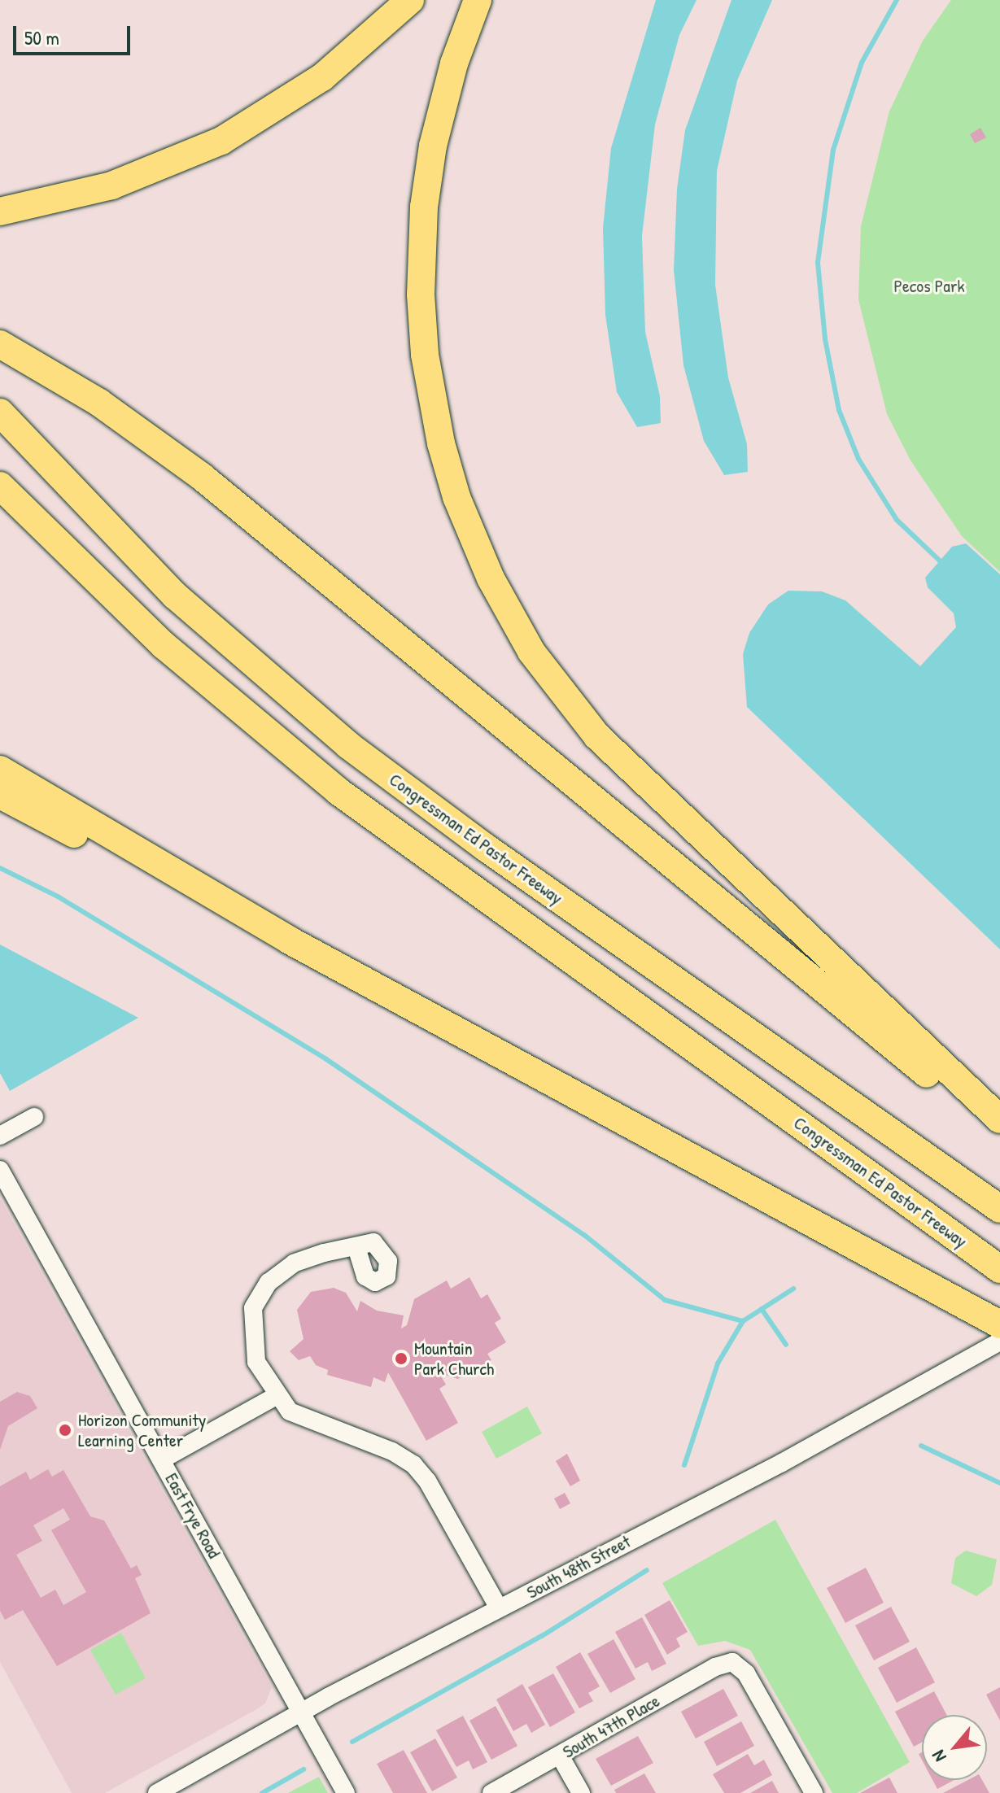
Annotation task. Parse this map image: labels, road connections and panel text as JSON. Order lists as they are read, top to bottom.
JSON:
{
  "streets": {
    "highway": ["Congressman Ed Pastor Freeway"],
    "street": ["East Frye Road", "South 48th Street", "South 47th Place"]
  },
  "crossings": [
    ["East Frye Road", "South 48th Street"]
  ],
  "parks": ["Pecos Park"],
  "places": ["Mountain Park Church", "Horizon Community Learning Center"],
  "scale_bar": "50 m",
  "north": "bottom left"
}
